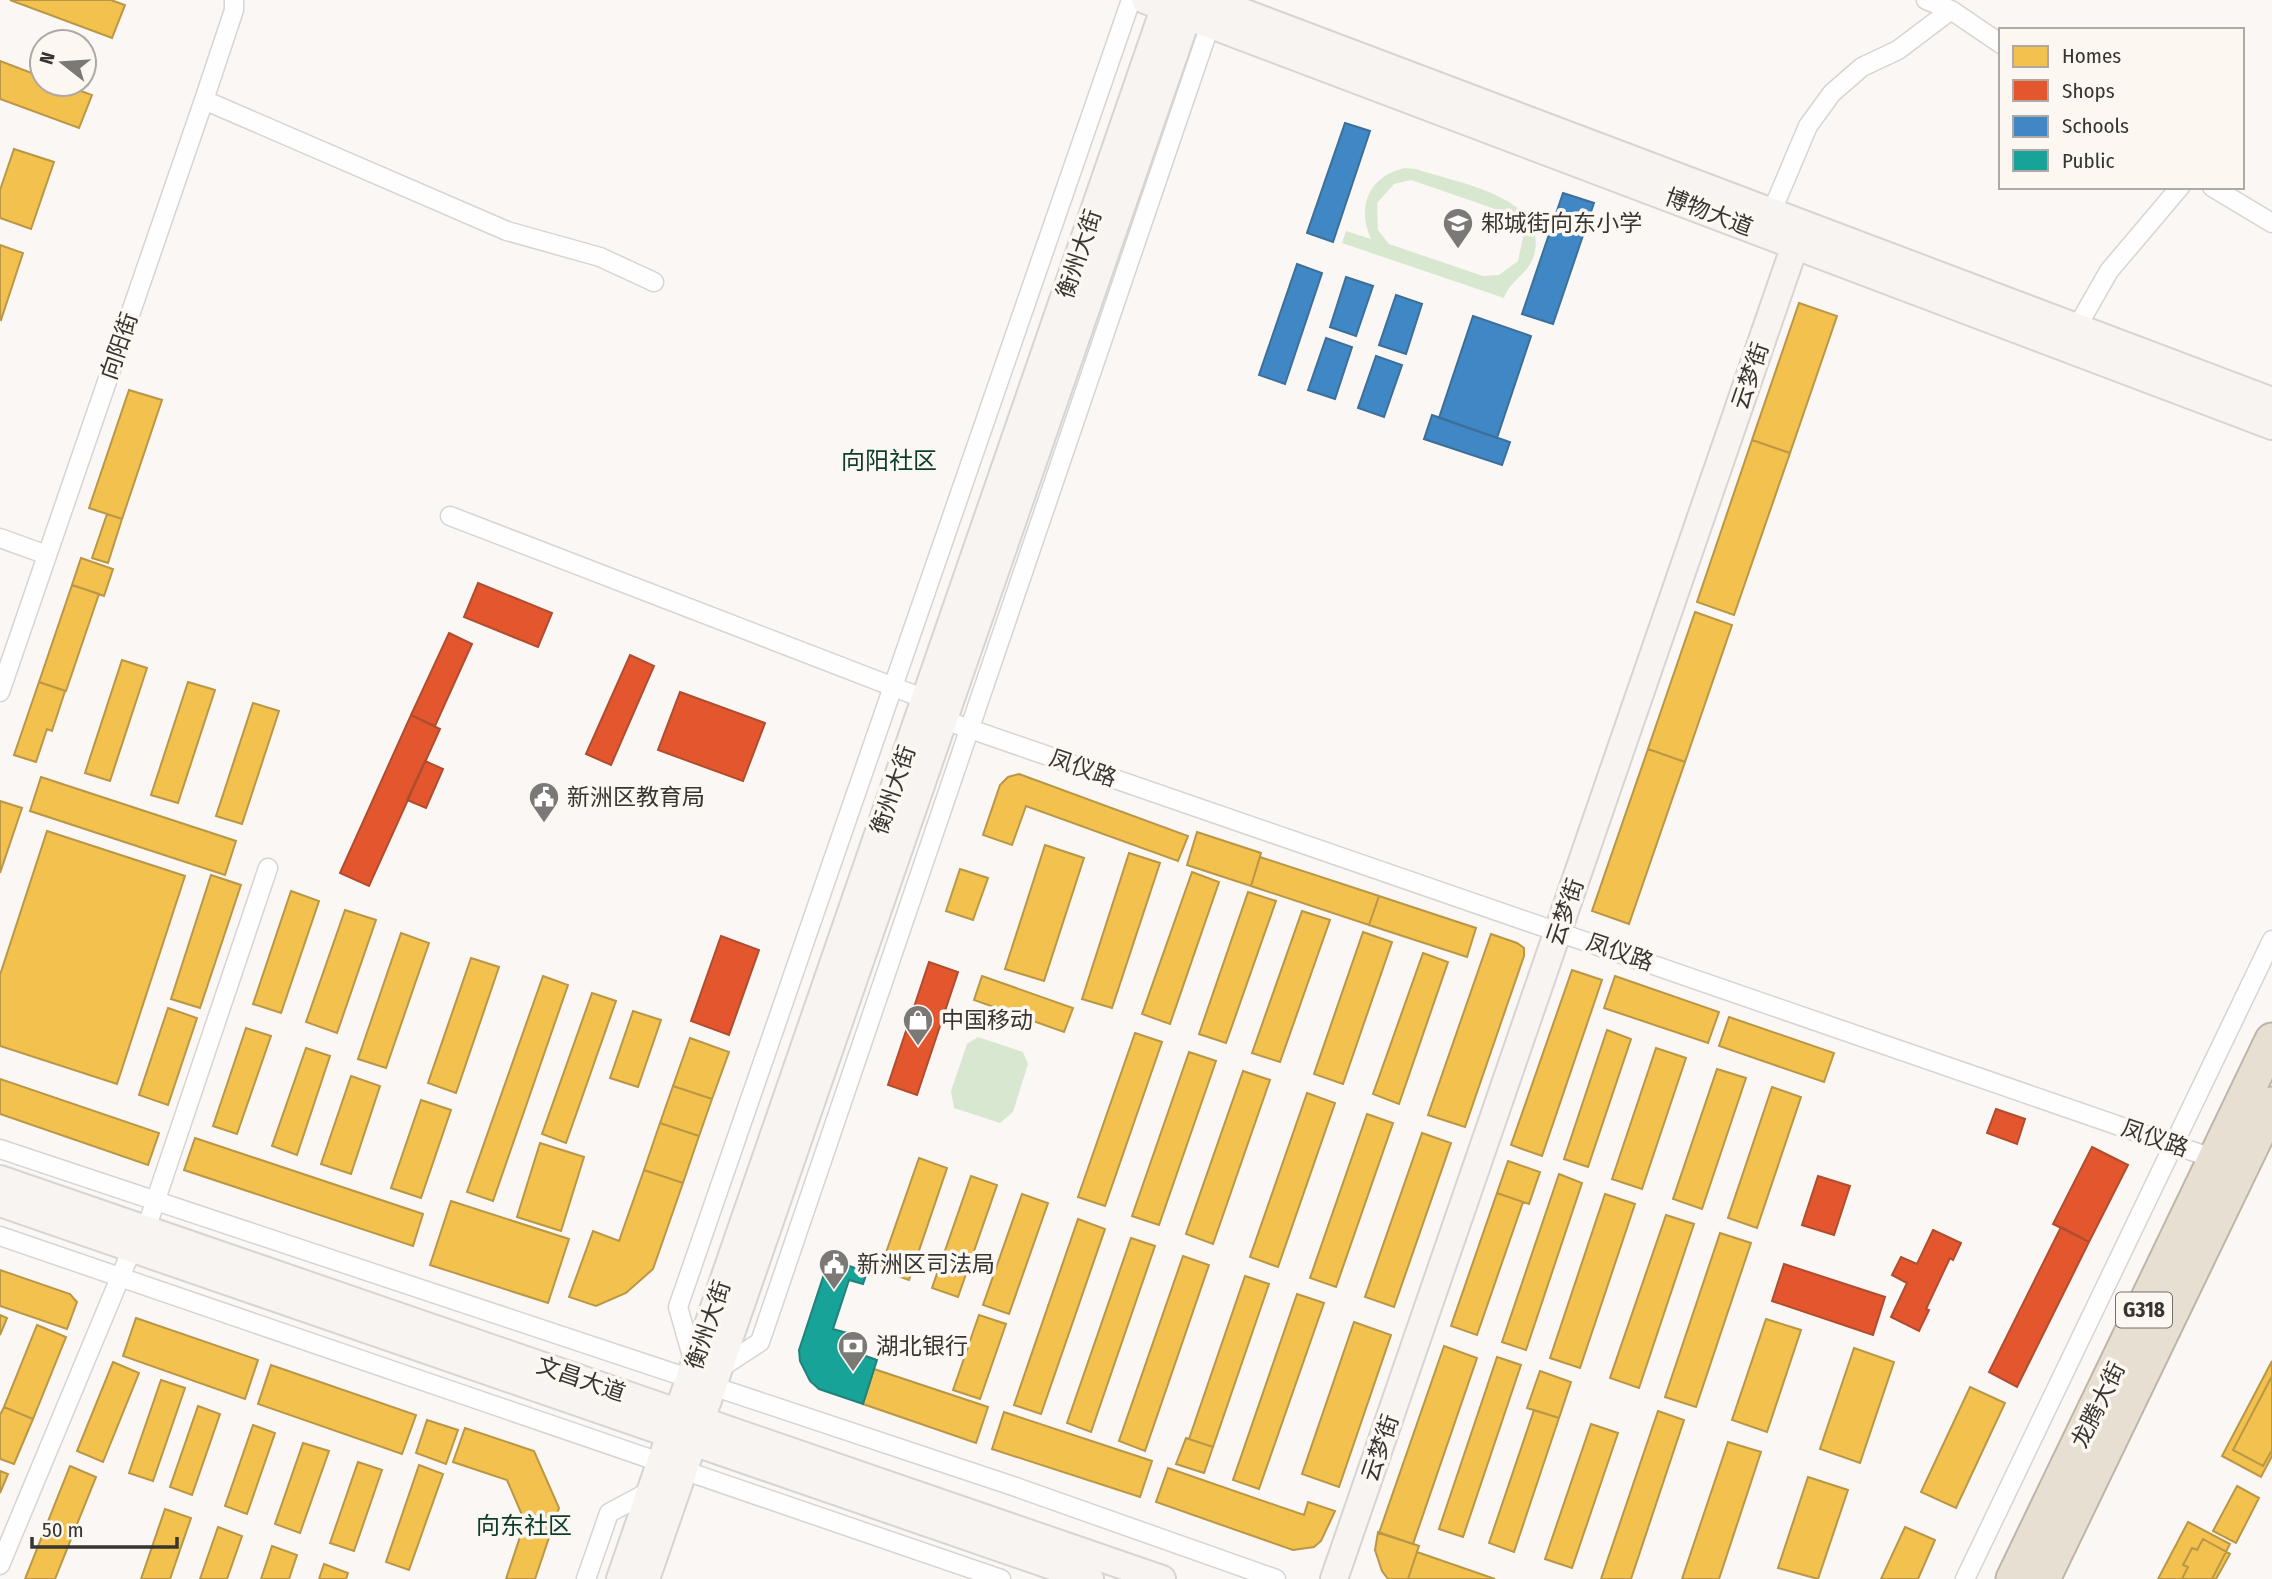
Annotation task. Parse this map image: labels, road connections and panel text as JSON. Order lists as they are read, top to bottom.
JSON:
{
  "streets": {
    "highway": ["G318", "龙腾大街"],
    "main road": [
      "博物大道",
      "衡州大街",
      "云梦街",
      "文昌大道"
    ],
    "street": ["向阳街", "凤仪路"]
  },
  "crossings": [
    ["博物大道", "衡州大街"],
    ["博物大道", "云梦街"],
    ["衡州大街", "凤仪路"],
    ["衡州大街", "文昌大道"],
    ["云梦街", "凤仪路"],
    ["凤仪路", "龙腾大街"]
  ],
  "districts": ["向阳社区", "向东社区"],
  "places": {
    "school or university": ["邾城街向东小学"],
    "public building": ["新洲区教育局", "新洲区司法局"],
    "shop": ["中国移动"],
    "bank": ["湖北银行"]
  },
  "legend": [
    "Homes",
    "Shops",
    "Schools",
    "Public"
  ],
  "scale_bar": "50 m",
  "north": "left"
}
